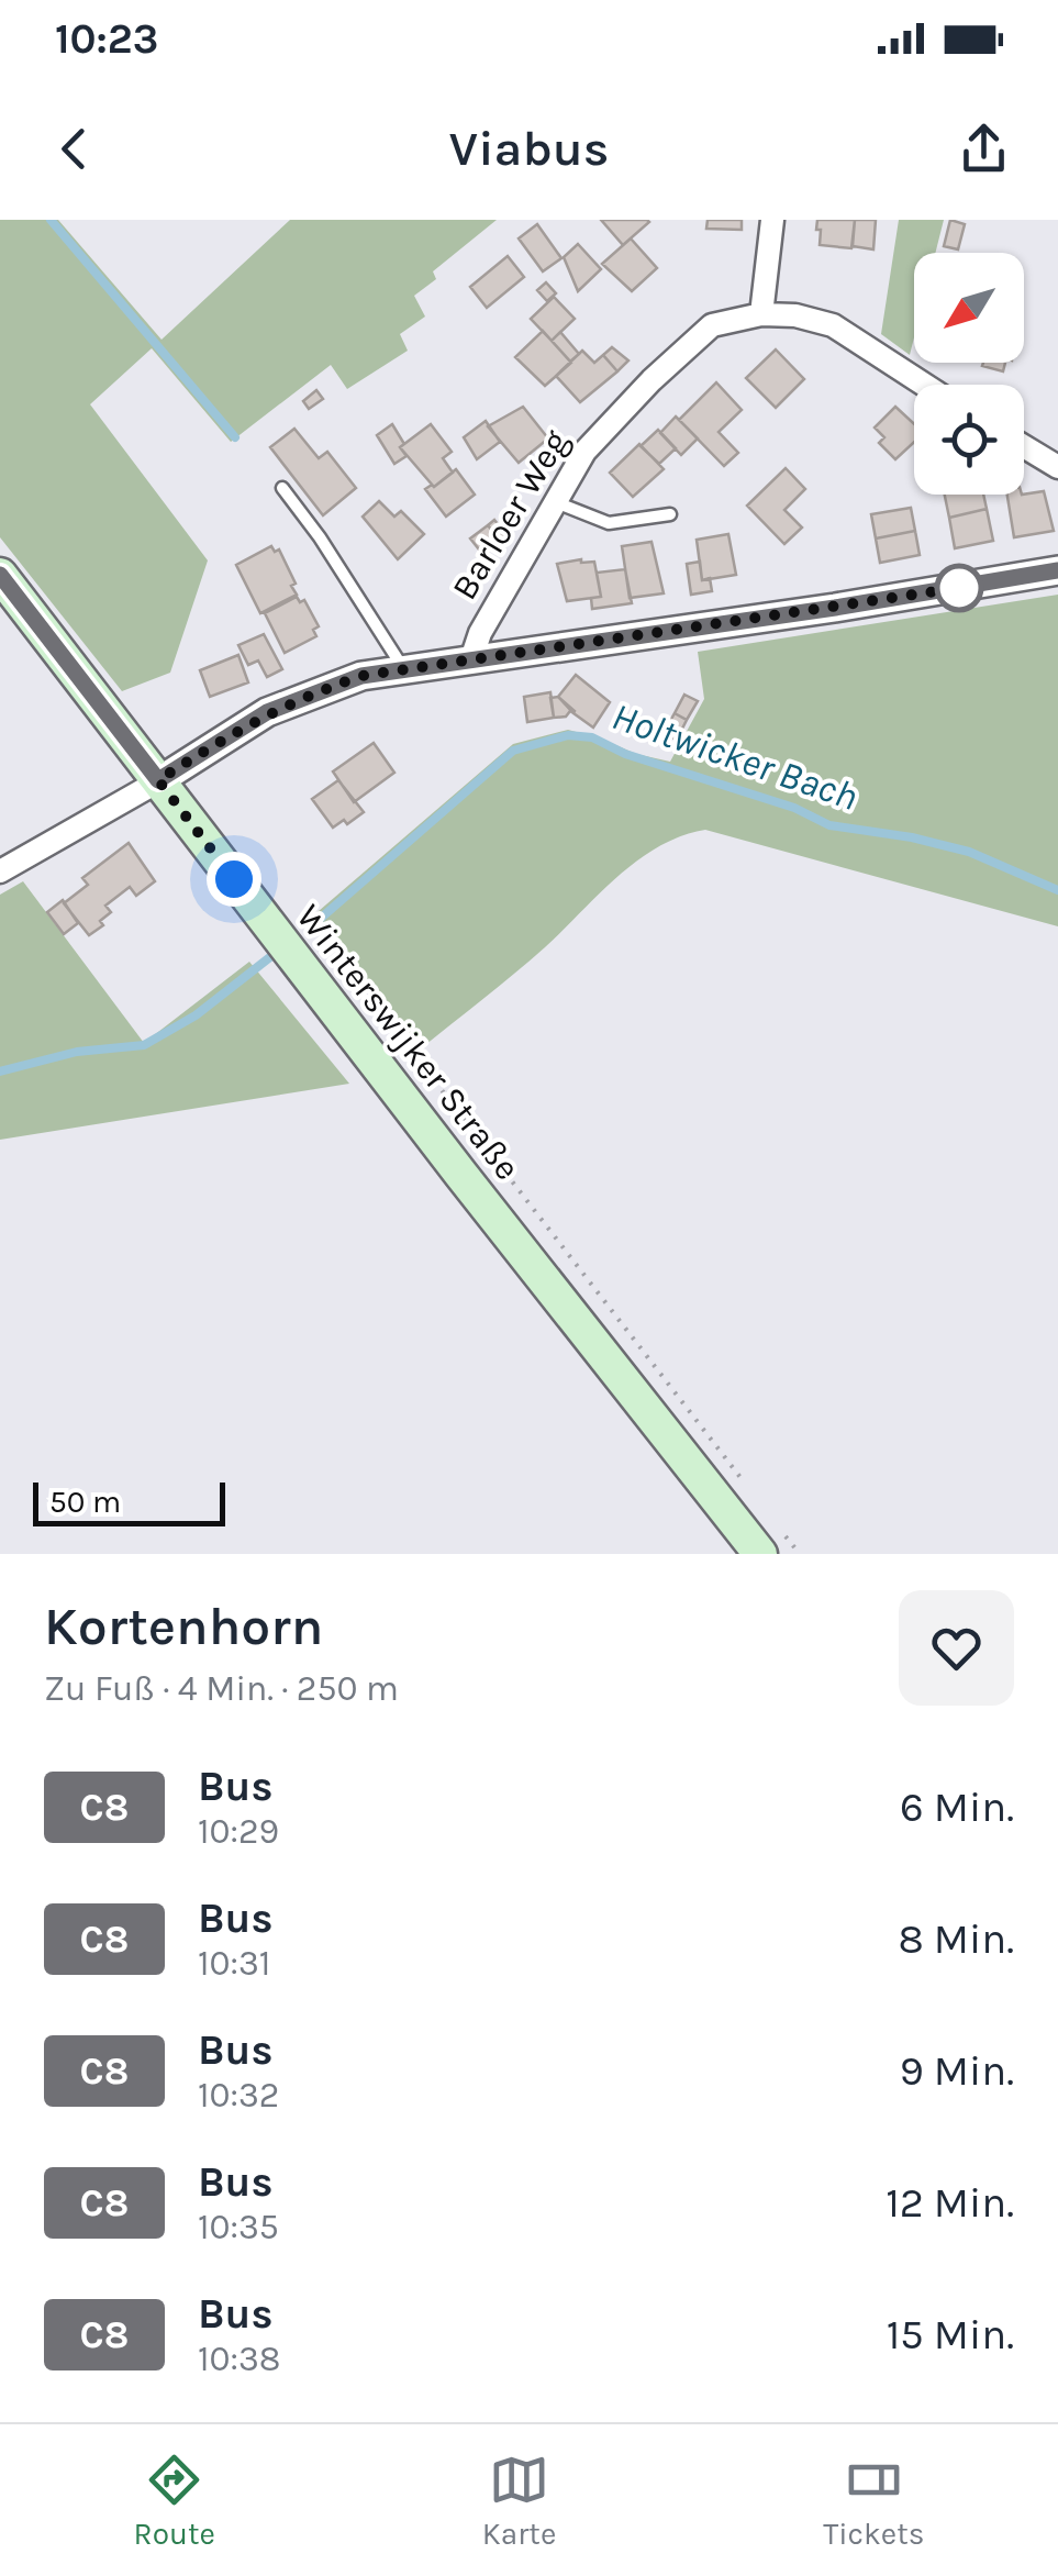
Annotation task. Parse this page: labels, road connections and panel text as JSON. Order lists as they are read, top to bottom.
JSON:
{
  "streets": {
    "main road": ["Winterswijker Straße"],
    "street": ["Barloer Weg"]
  },
  "crossings": [
    ["Barloer Weg", "Winterswijker Straße"]
  ],
  "water": ["Holtwicker Bach"],
  "lines": ["bus line C8"],
  "scale_bar": "50 m",
  "north": "bottom left",
  "page": {
    "status": "10:23",
    "header": "Viabus",
    "scale": "50 m",
    "heading": ["Kortenhorn", "Zu Fuß · 4 Min. · 250 m"],
    "list": [
      {
        "mark": "C8",
        "name": "Bus",
        "note": "10:29",
        "value": "6 Min."
      },
      {
        "mark": "C8",
        "name": "Bus",
        "note": "10:31",
        "value": "8 Min."
      },
      {
        "mark": "C8",
        "name": "Bus",
        "note": "10:32",
        "value": "9 Min."
      },
      {
        "mark": "C8",
        "name": "Bus",
        "note": "10:35",
        "value": "12 Min."
      },
      {
        "mark": "C8",
        "name": "Bus",
        "note": "10:38",
        "value": "15 Min."
      }
    ],
    "tabs": ["Route", "Karte", "Tickets"]
  }
}
